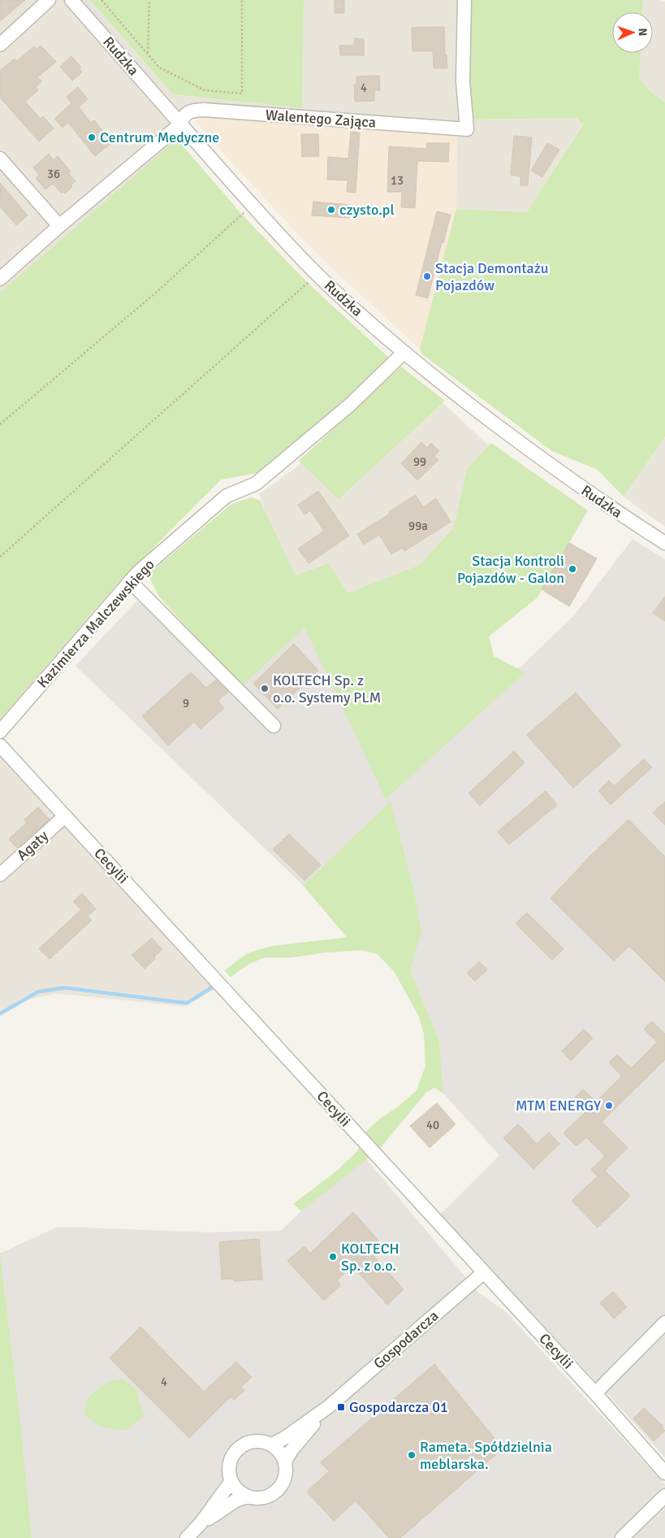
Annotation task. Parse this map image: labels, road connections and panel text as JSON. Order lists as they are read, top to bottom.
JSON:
{
  "streets": {
    "street": [
      "Rudzka",
      "Walentego Zająca",
      "Kazimierza Malczewskiego",
      "Agaty",
      "Cecylii",
      "Gospodarcza"
    ]
  },
  "crossings": [
    ["Rudzka", "Walentego Zająca"],
    ["Rudzka", "Kazimierza Malczewskiego"],
    ["Agaty", "Cecylii"],
    ["Cecylii", "Gospodarcza"]
  ],
  "places": {
    "other": [
      "Centrum Medyczne",
      "czysto.pl",
      "Stacja Demontażu Pojazdów",
      "Stacja Kontroli Pojazdów - Galon",
      "KOLTECH Sp. z o.o. Systemy PLM",
      "MTM ENERGY",
      "KOLTECH Sp. z o.o.",
      "Rameta. Spółdzielnia meblarska."
    ],
    "transit": ["Gospodarcza 01"]
  },
  "house_numbers": [
    "4",
    "36",
    "13",
    "99",
    "99a",
    "9",
    "40",
    "4"
  ],
  "north": "right"
}
